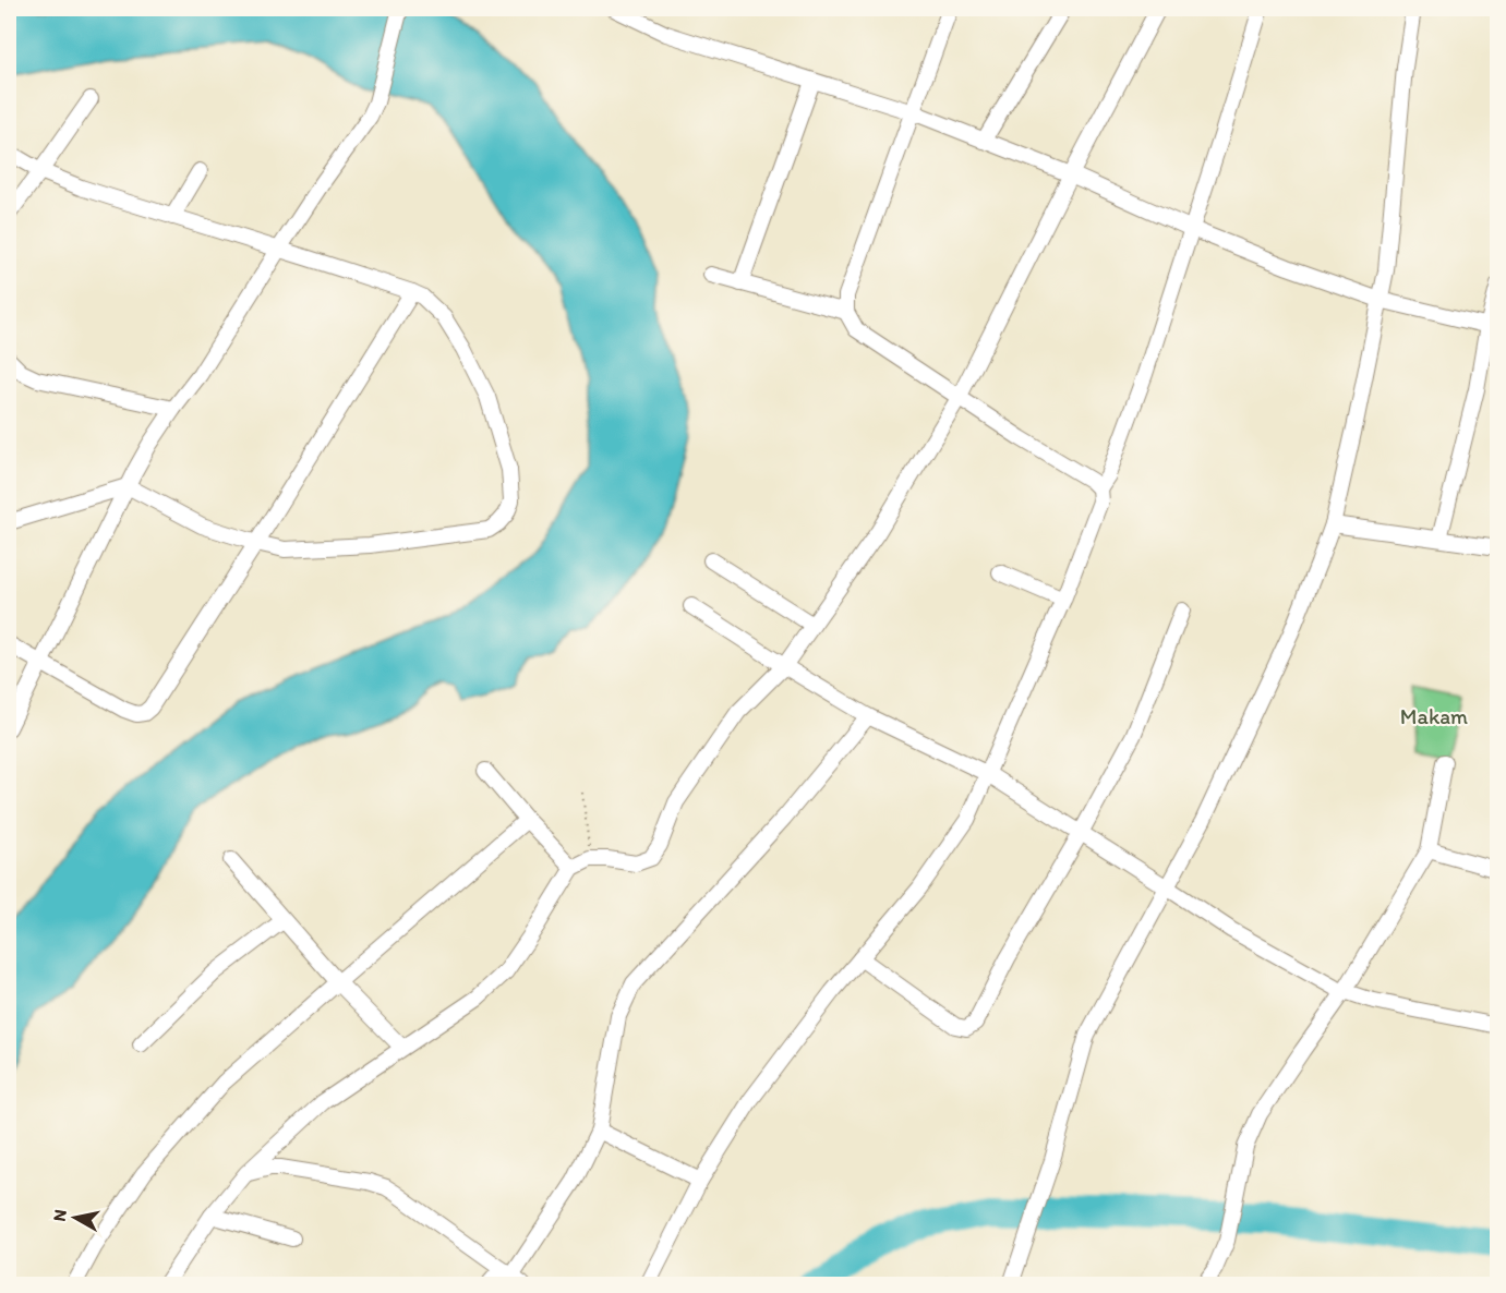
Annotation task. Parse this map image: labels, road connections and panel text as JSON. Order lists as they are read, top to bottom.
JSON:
{
  "parks": ["Makam"],
  "north": "left"
}
